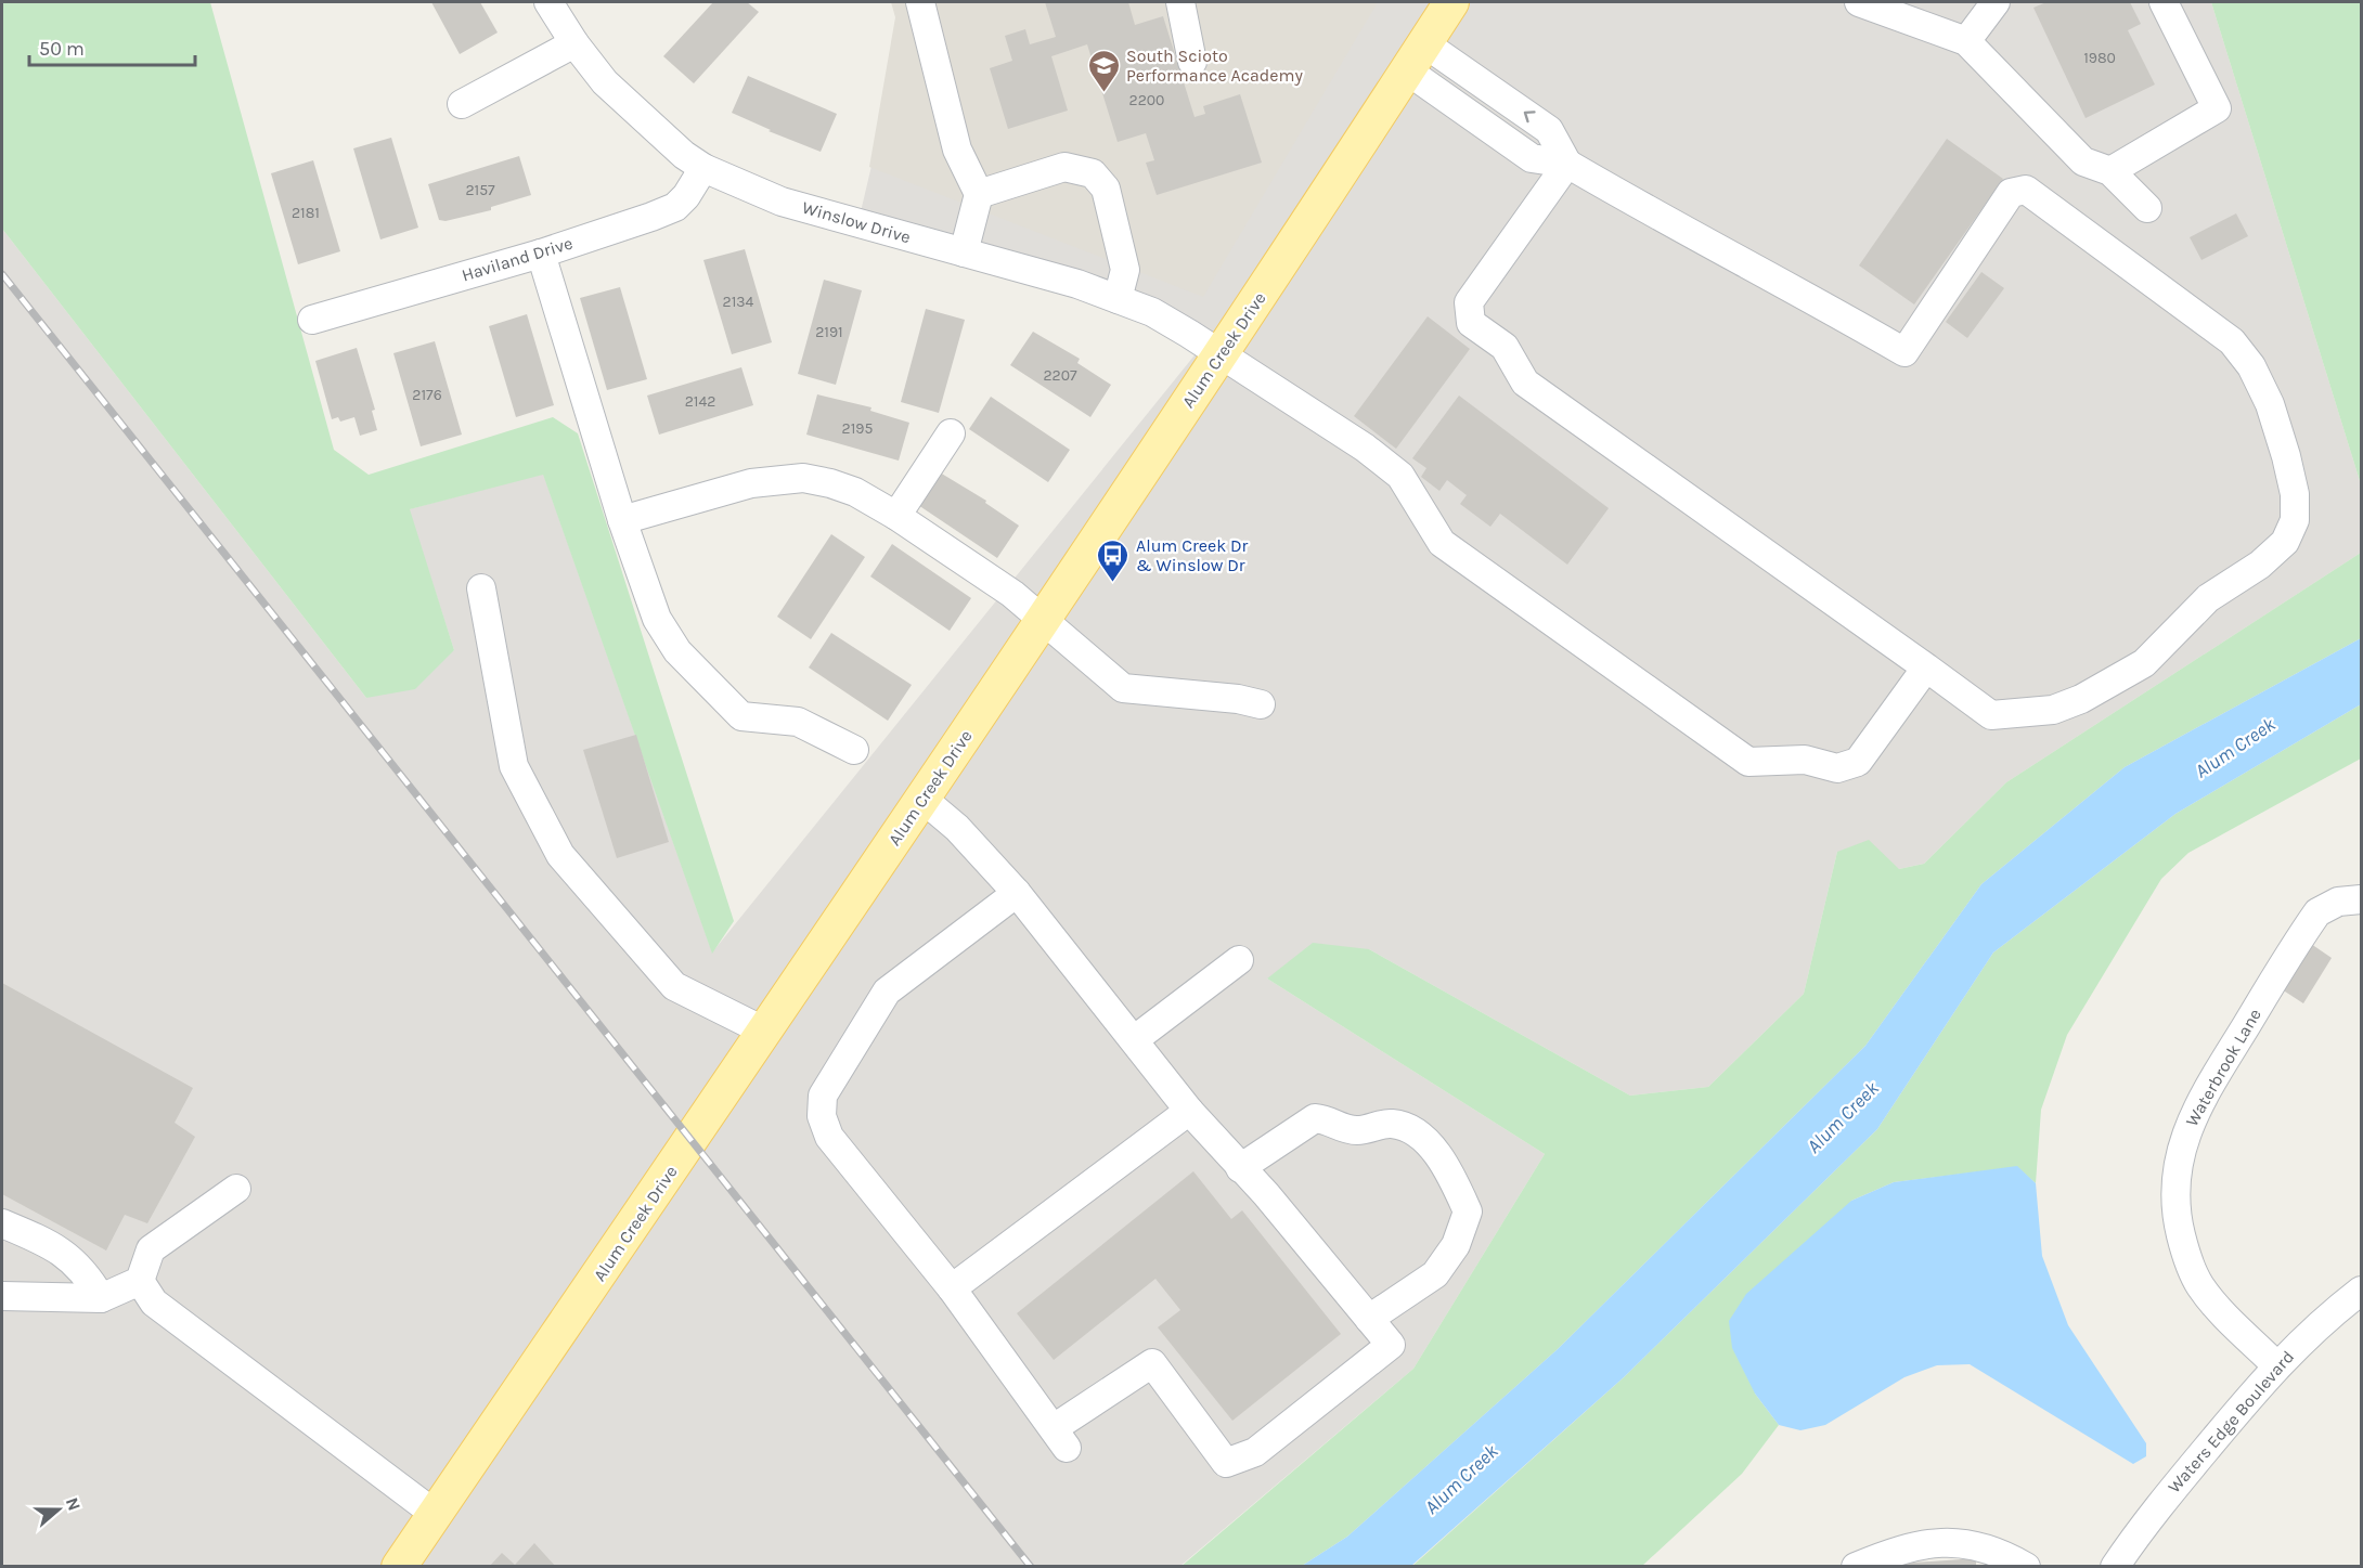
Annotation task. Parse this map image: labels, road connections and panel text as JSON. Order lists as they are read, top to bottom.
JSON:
{
  "streets": {
    "main road": ["Alum Creek Drive"],
    "street": [
      "Winslow Drive",
      "Haviland Drive",
      "Waterbrook Lane",
      "Waters Edge Boulevard"
    ]
  },
  "crossings": [
    ["Winslow Drive", "Haviland Drive"],
    ["Winslow Drive", "Alum Creek Drive"],
    ["Waterbrook Lane", "Waters Edge Boulevard"]
  ],
  "water": ["Alum Creek"],
  "places": {
    "school or university": ["South Scioto Performance Academy"],
    "bus stop": ["Alum Creek Dr & Winslow Dr"]
  },
  "house_numbers": [
    "1980",
    "2200",
    "2157",
    "2181",
    "2134",
    "2191",
    "2207",
    "2176",
    "2142",
    "2195"
  ],
  "scale_bar": "50 m",
  "north": "right"
}
